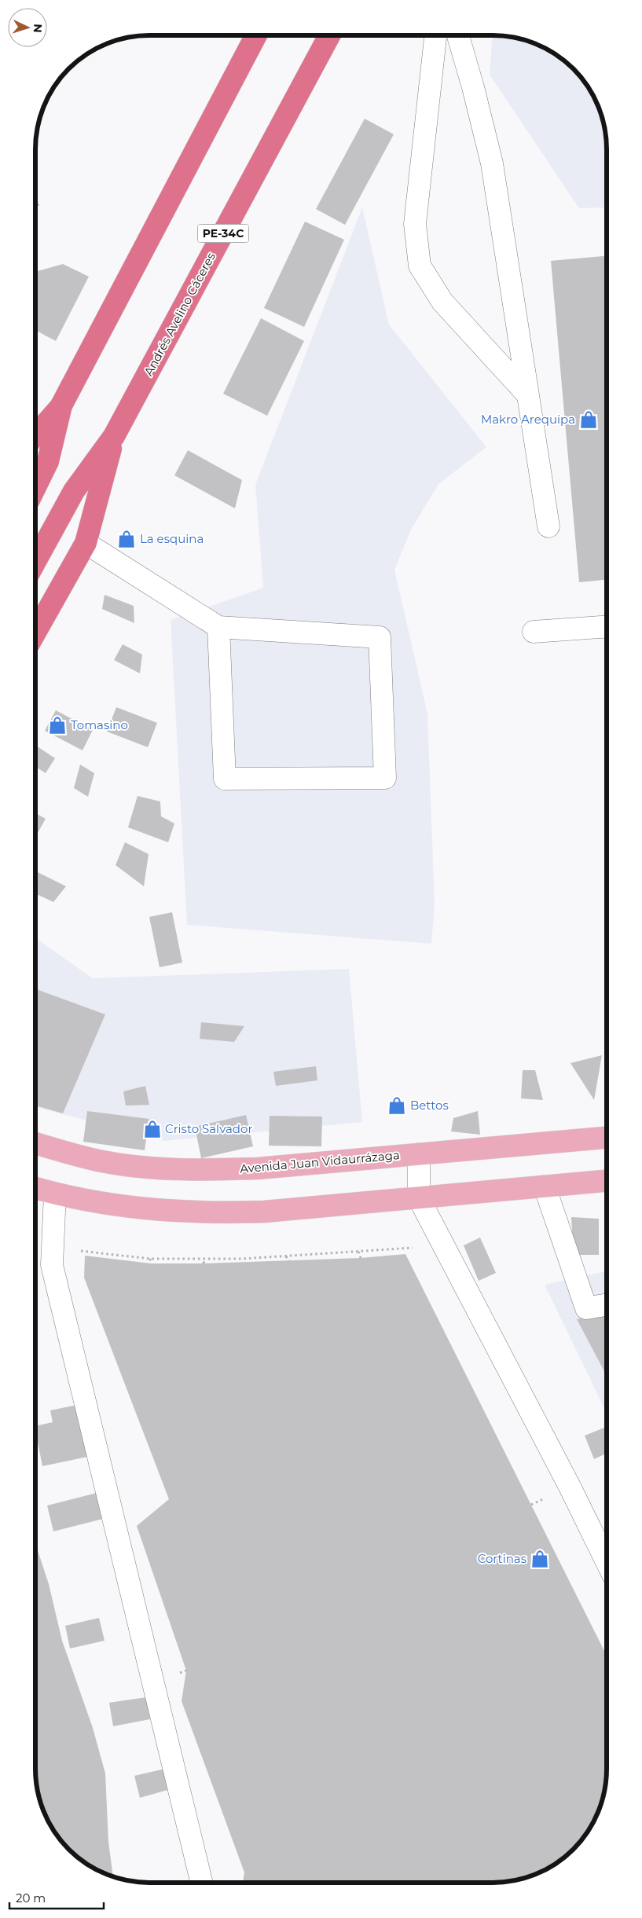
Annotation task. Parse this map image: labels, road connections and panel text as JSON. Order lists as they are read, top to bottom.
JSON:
{
  "streets": {
    "highway": ["PE-34C", "Andrés Avelino Cáceres"],
    "main road": ["Avenida Juan Vidaurrázaga"]
  },
  "places": {
    "shop": [
      "Makro Arequipa",
      "La esquina",
      "Tomasino",
      "Bettos",
      "Cristo Salvador",
      "Cortinas"
    ]
  },
  "scale_bar": "20 m",
  "north": "right"
}
